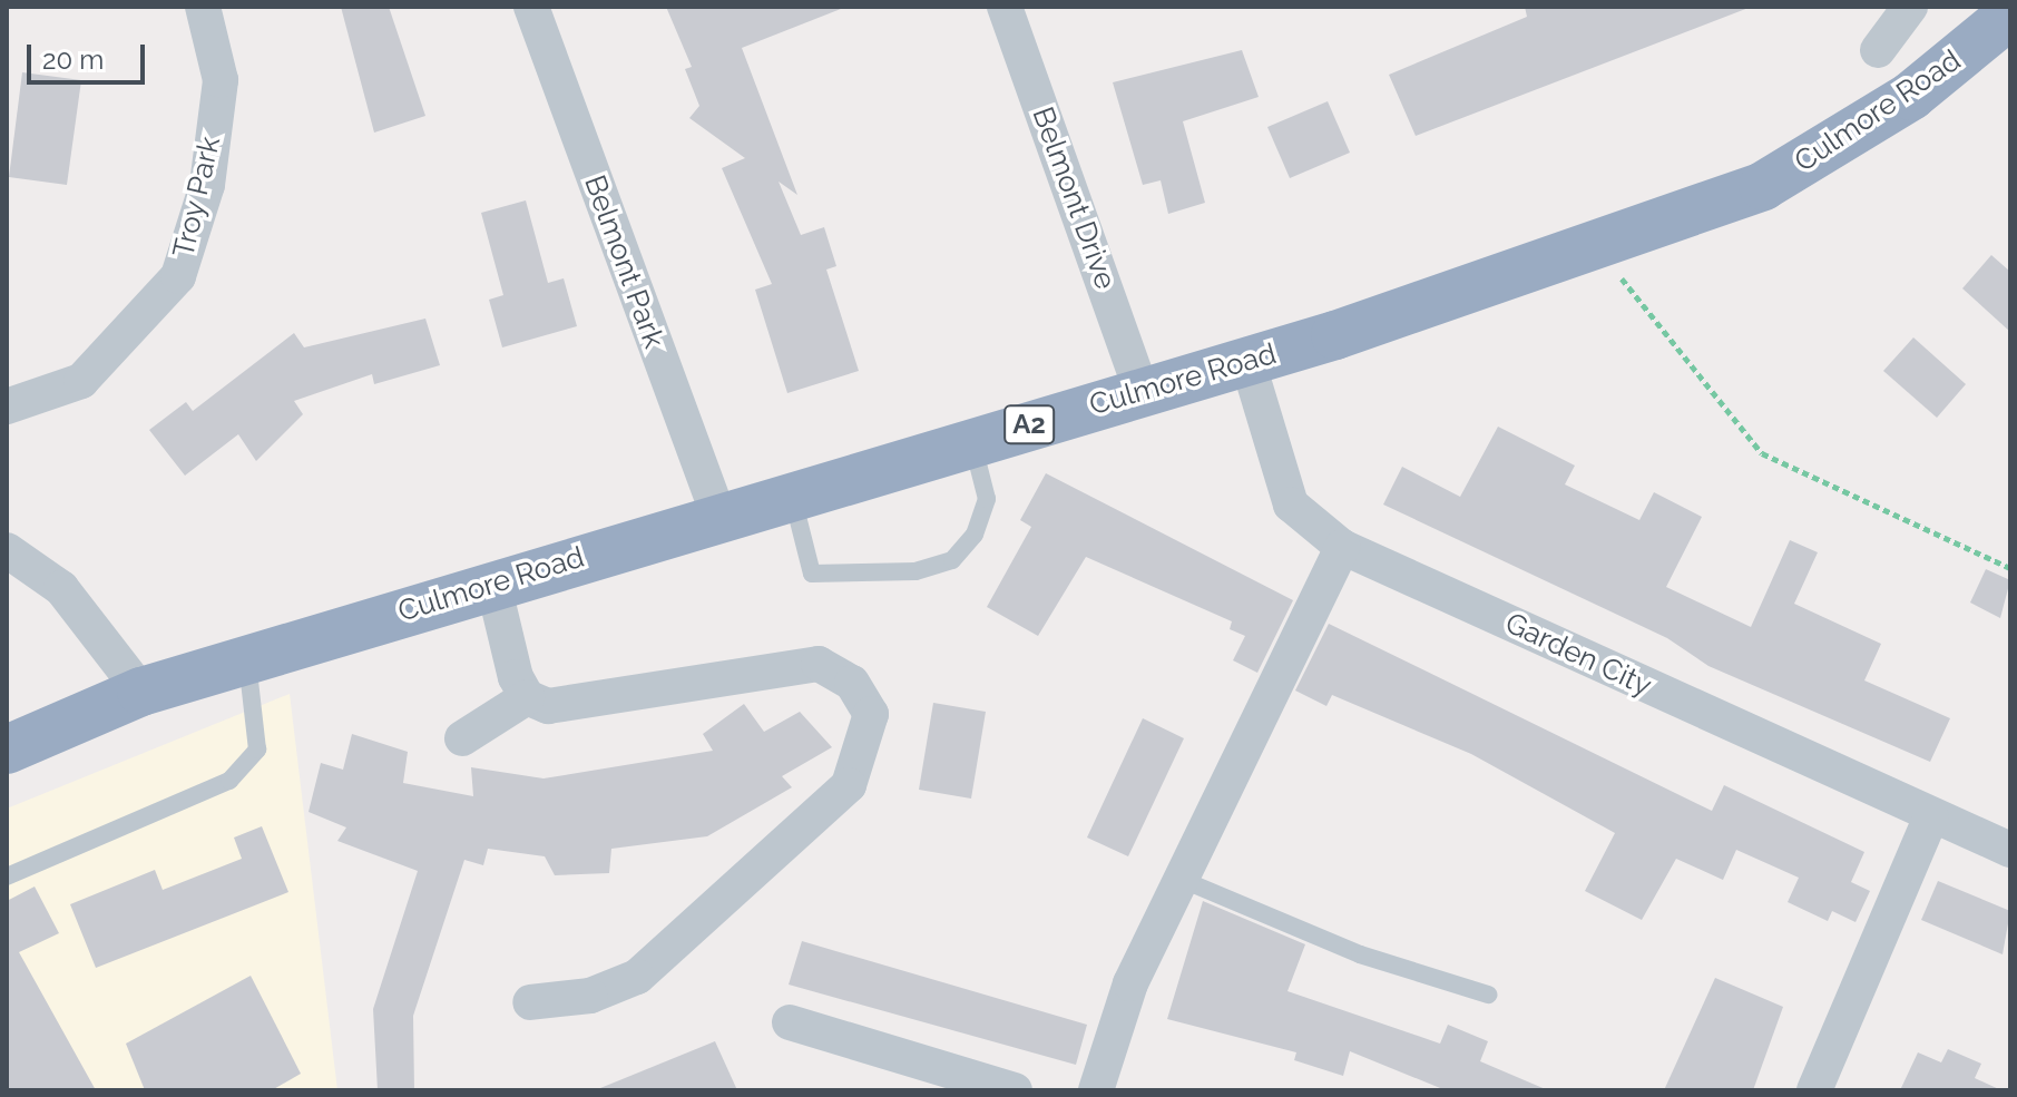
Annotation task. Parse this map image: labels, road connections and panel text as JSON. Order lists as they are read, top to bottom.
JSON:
{
  "streets": {
    "highway": ["Culmore Road", "A2"],
    "street": [
      "Troy Park",
      "Belmont Drive",
      "Belmont Park",
      "Garden City"
    ]
  },
  "crossings": [
    ["Culmore Road", "Belmont Drive"],
    ["Culmore Road", "Belmont Park"],
    ["Culmore Road", "Garden City"]
  ],
  "scale_bar": "20 m"
}
